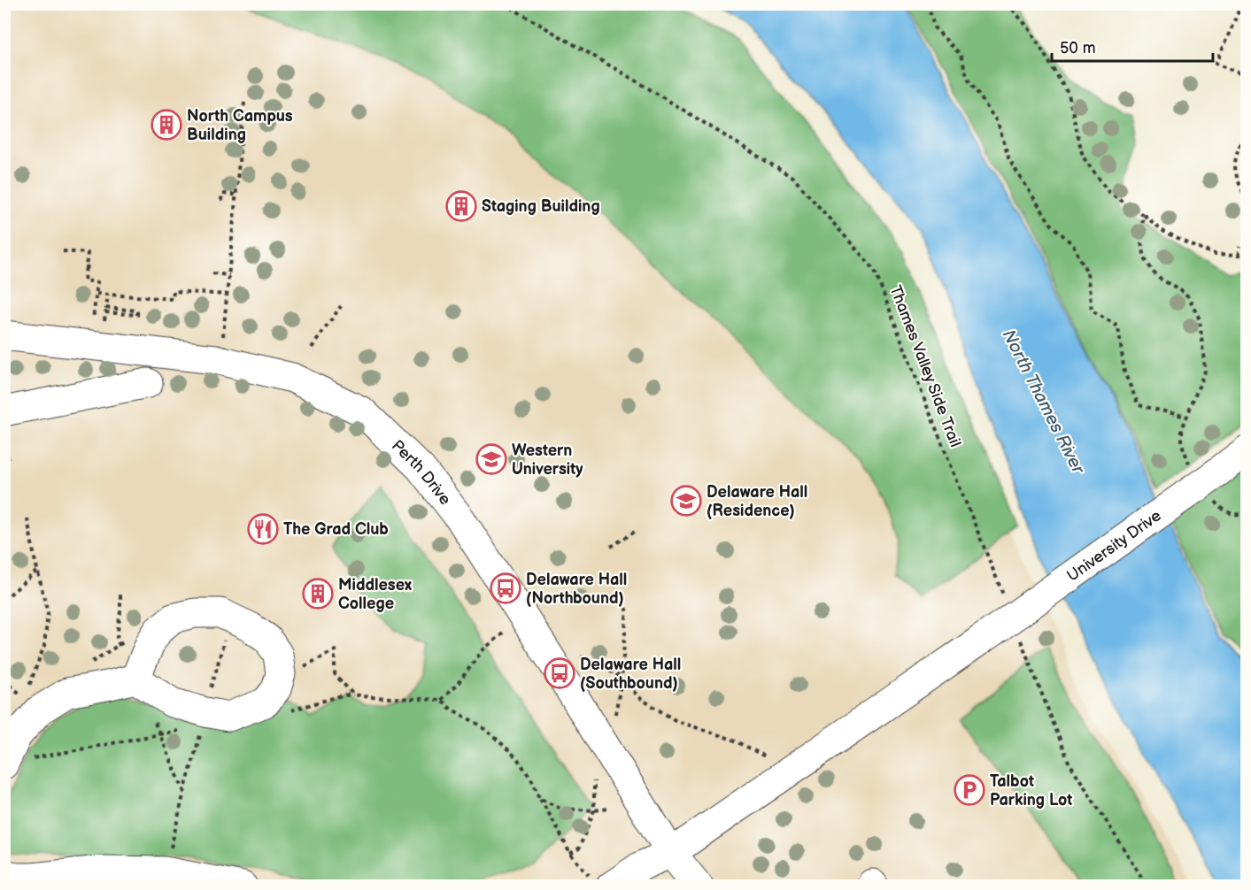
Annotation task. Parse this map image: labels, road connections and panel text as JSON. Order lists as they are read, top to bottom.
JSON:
{
  "streets": {
    "street": ["Perth Drive", "University Drive"],
    "path": ["Thames Valley Side Trail"]
  },
  "crossings": [
    ["Perth Drive", "University Drive"]
  ],
  "water": ["North Thames River"],
  "places": {
    "building": ["North Campus Building", "Staging Building", "Middlesex College"],
    "school or university": ["Western University", "Delaware Hall (Residence)"],
    "restaurant": ["The Grad Club"],
    "bus stop": ["Delaware Hall (Northbound)", "Delaware Hall (Southbound)"],
    "parking": ["Talbot Parking Lot"]
  },
  "scale_bar": "50 m"
}
